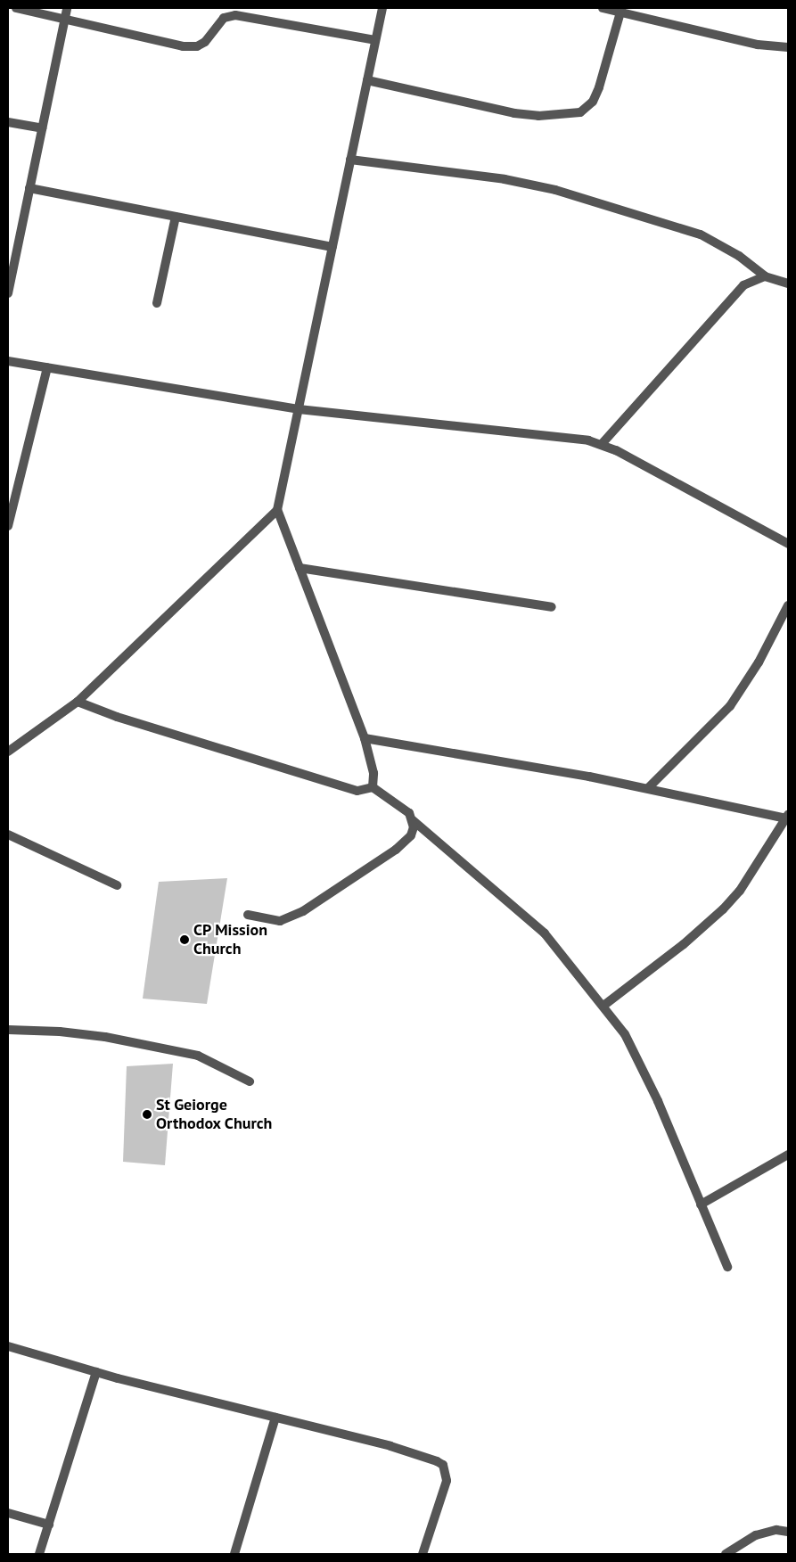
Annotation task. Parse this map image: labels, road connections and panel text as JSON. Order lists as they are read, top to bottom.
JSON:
{
  "places": ["CP Mission Church", "St Geiorge Orthodox Church"]
}
